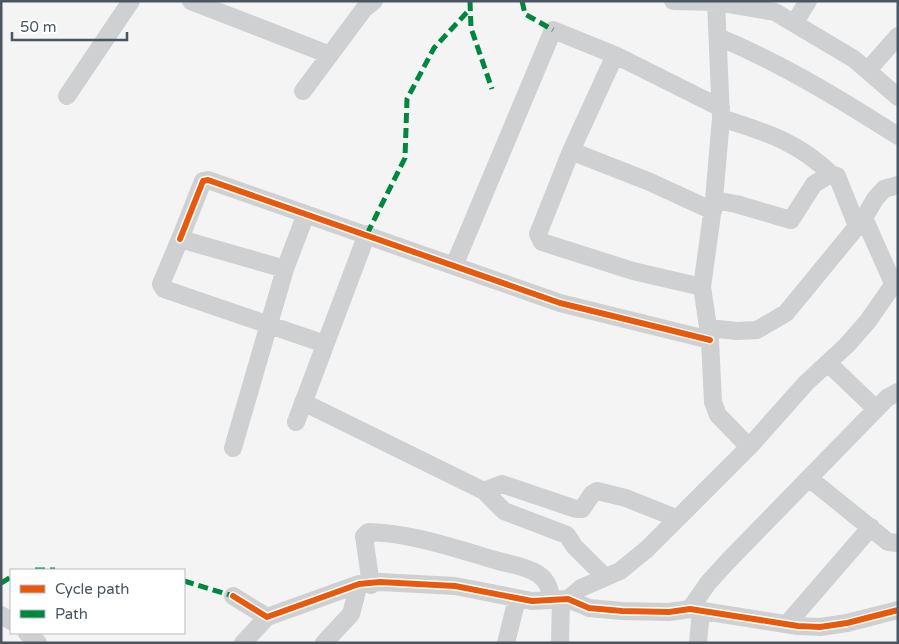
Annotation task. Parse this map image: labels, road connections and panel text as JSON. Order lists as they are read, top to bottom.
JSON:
{
  "legend": ["Cycle path", "Path"],
  "scale_bar": "50 m"
}
